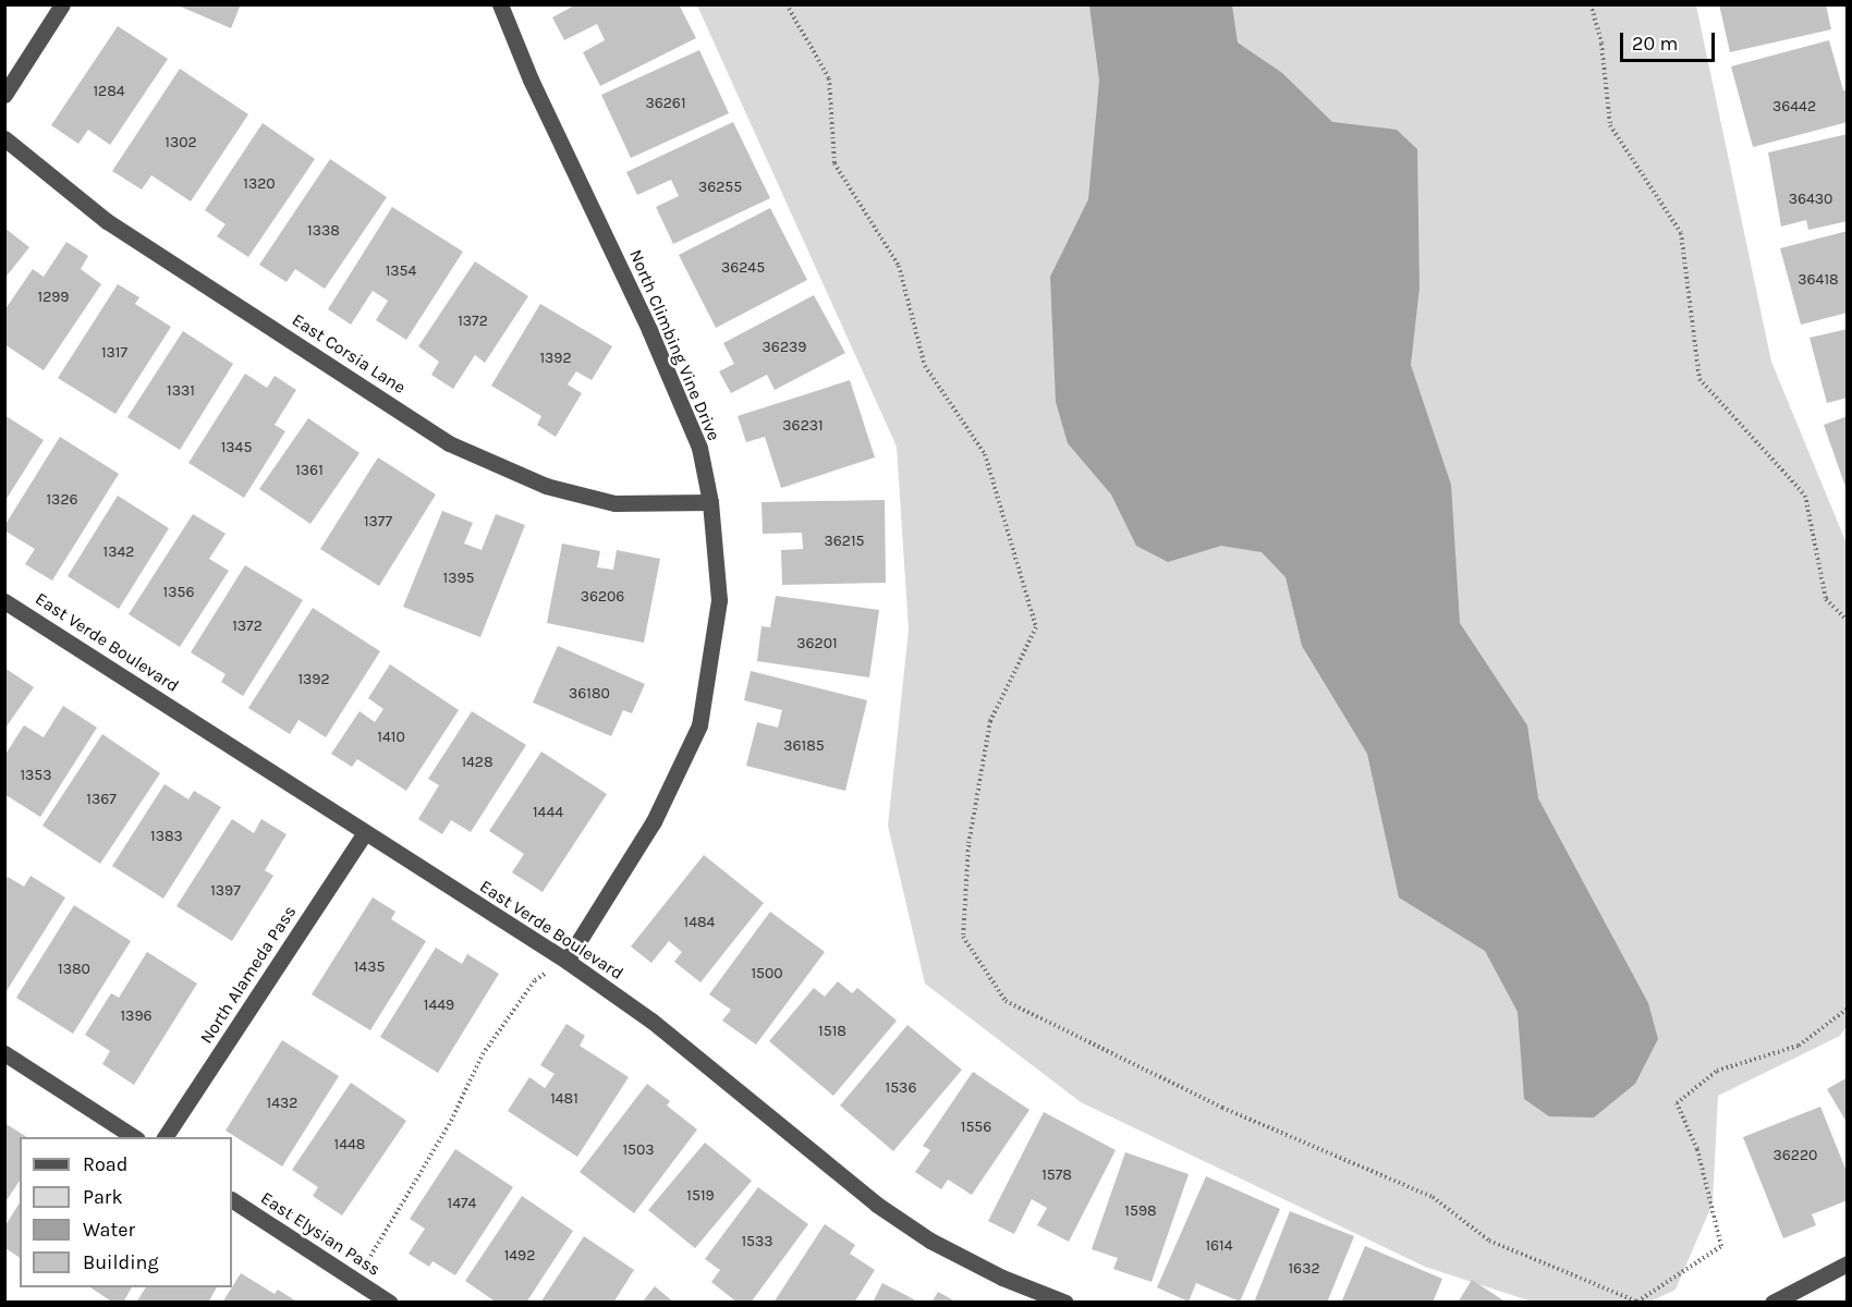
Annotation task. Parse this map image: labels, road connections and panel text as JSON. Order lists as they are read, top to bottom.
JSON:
{
  "streets": {
    "street": [
      "North Climbing Vine Drive",
      "East Corsia Lane",
      "East Verde Boulevard",
      "North Alameda Pass",
      "East Elysian Pass"
    ]
  },
  "crossings": [
    ["North Climbing Vine Drive", "East Corsia Lane"],
    ["North Climbing Vine Drive", "East Verde Boulevard"],
    ["East Verde Boulevard", "North Alameda Pass"]
  ],
  "house_numbers": [
    "1284",
    "36261",
    "36442",
    "1302",
    "1320",
    "36255",
    "36430",
    "1338",
    "36245",
    "1354",
    "36418",
    "1299",
    "1372",
    "36239",
    "1317",
    "1392",
    "1331",
    "36231",
    "1345",
    "1361",
    "1326",
    "1377",
    "36215",
    "1342",
    "1395",
    "1356",
    "36206",
    "1372",
    "36201",
    "1392",
    "36180",
    "1410",
    "36185",
    "1428",
    "1353",
    "1367",
    "1444",
    "1383",
    "1397",
    "1484",
    "1435",
    "1380",
    "1500",
    "1449",
    "1396",
    "1518",
    "1536",
    "1481",
    "1432",
    "1556",
    "1448",
    "1503",
    "36220",
    "1578",
    "1519",
    "1474",
    "1598",
    "1533",
    "1614",
    "1492",
    "1632"
  ],
  "legend": [
    "Road",
    "Park",
    "Water",
    "Building"
  ],
  "scale_bar": "20 m"
}
